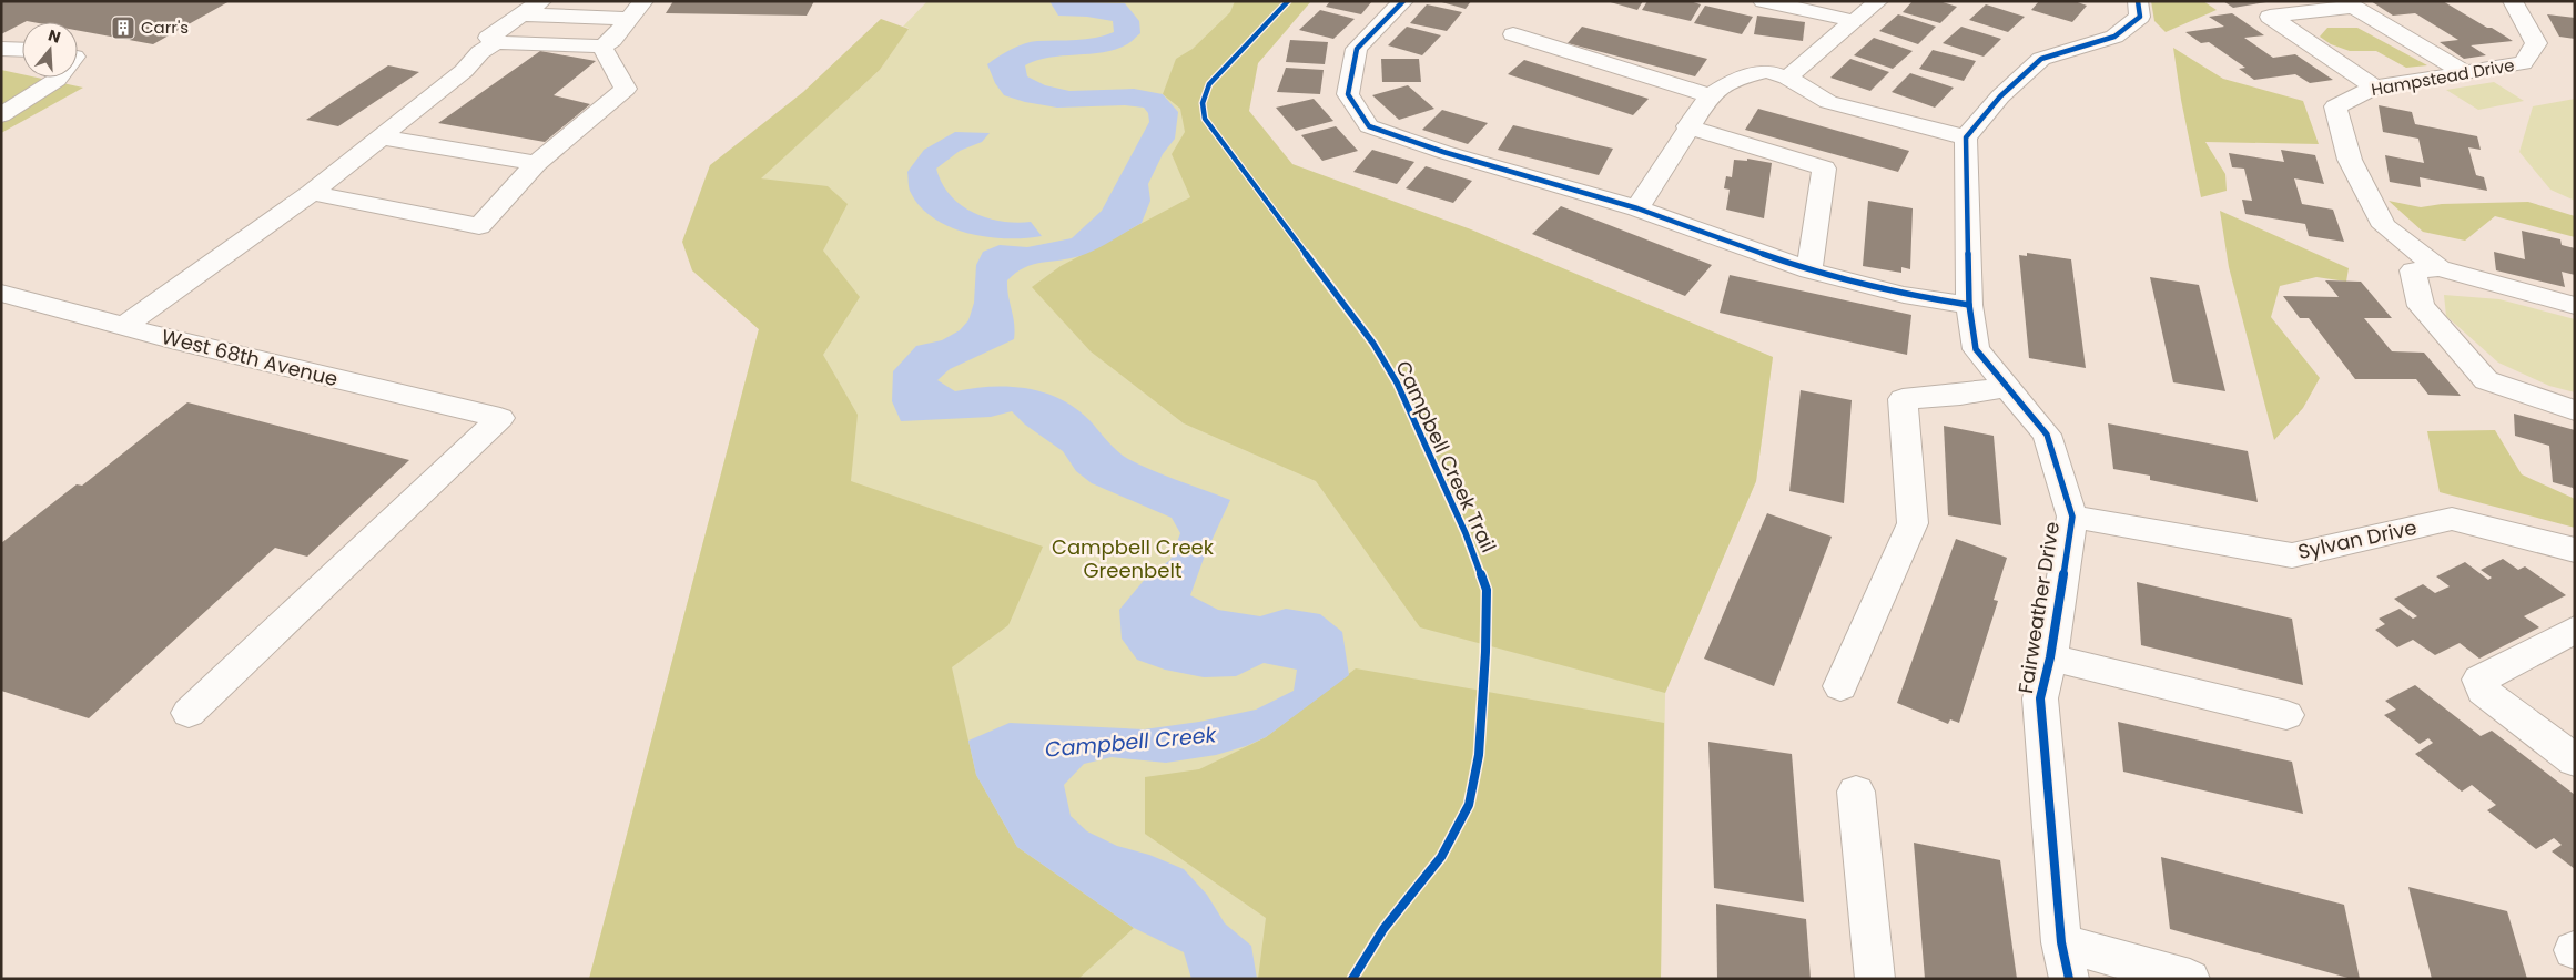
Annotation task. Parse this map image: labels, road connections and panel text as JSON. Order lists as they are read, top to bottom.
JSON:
{
  "streets": {
    "street": [
      "Hampstead Drive",
      "West 68th Avenue",
      "Sylvan Drive",
      "Fairweather Drive"
    ],
    "cycle path": ["Campbell Creek Trail"]
  },
  "crossings": [
    ["Sylvan Drive", "Fairweather Drive"]
  ],
  "water": ["Campbell Creek"],
  "parks": ["Campbell Creek Greenbelt"],
  "places": {
    "building": ["Carr's"]
  },
  "north": "top"
}
